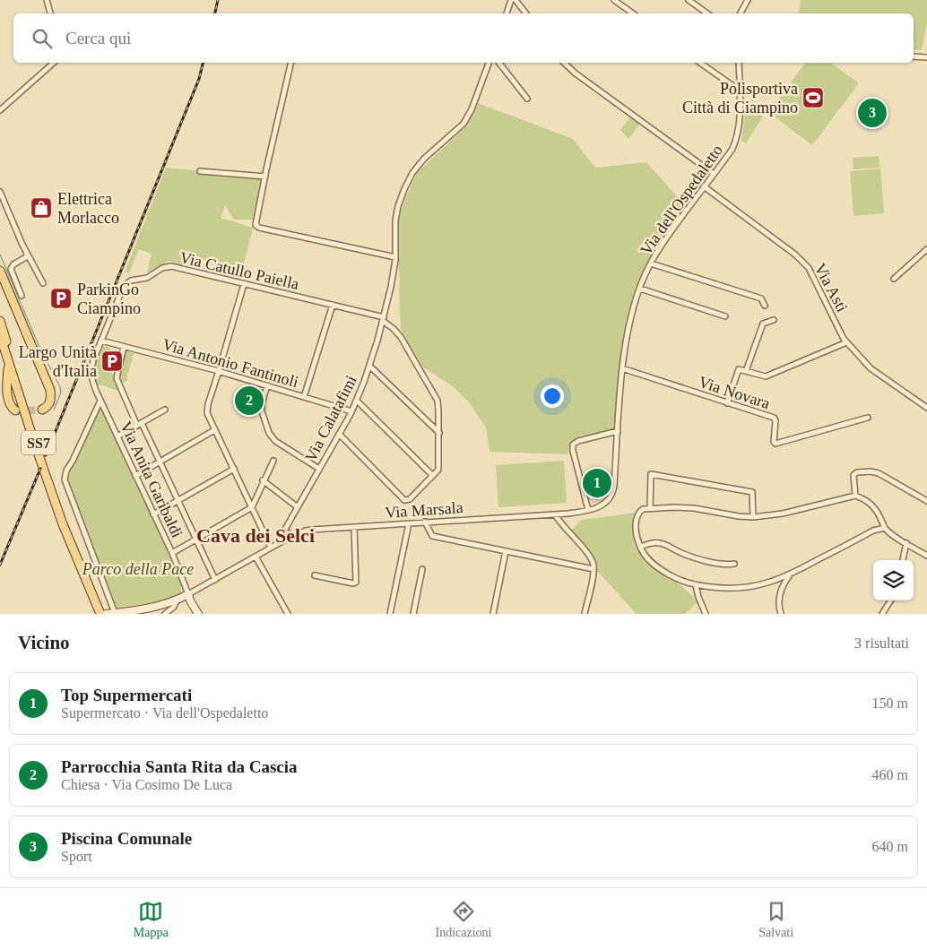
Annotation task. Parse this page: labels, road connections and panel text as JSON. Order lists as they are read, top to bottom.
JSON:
{
  "streets": {
    "main road": ["SS7"],
    "street": [
      "Via dell'Ospedaletto",
      "Via Catullo Paiella",
      "Via Asti",
      "Via Antonio Fantinoli",
      "Via Novara",
      "Via Calatafimi",
      "Via Anita Garibaldi",
      "Via Marsala"
    ]
  },
  "crossings": [
    ["Via dell'Ospedaletto", "Via Asti"],
    ["Via dell'Ospedaletto", "Via Novara"],
    ["Via dell'Ospedaletto", "Via Marsala"],
    ["Via Catullo Paiella", "Via Antonio Fantinoli"],
    ["Via Catullo Paiella", "Via Calatafimi"],
    ["Via Catullo Paiella", "Via Anita Garibaldi"],
    ["Via Antonio Fantinoli", "Via Calatafimi"],
    ["Via Calatafimi", "Via Marsala"]
  ],
  "districts": ["Cava dei Selci"],
  "parks": ["Parco della Pace"],
  "places": {
    "sports": ["Polisportiva Città di Ciampino"],
    "shop": ["Elettrica Morlacco"],
    "parking": ["ParkinGo Ciampino", "Largo Unità d'Italia"]
  },
  "page": {
    "search": "Cerca qui",
    "pins": ["3", "2", "1"],
    "heading": ["Vicino", "3 risultati"],
    "list": [
      {
        "mark": "1",
        "name": "Top Supermercati",
        "note": "Supermercato · Via dell'Ospedaletto",
        "value": "150 m"
      },
      {
        "mark": "2",
        "name": "Parrocchia Santa Rita da Cascia",
        "note": "Chiesa · Via Cosimo De Luca",
        "value": "460 m"
      },
      {
        "mark": "3",
        "name": "Piscina Comunale",
        "note": "Sport",
        "value": "640 m"
      }
    ],
    "nav": ["Mappa", "Indicazioni", "Salvati"]
  }
}
